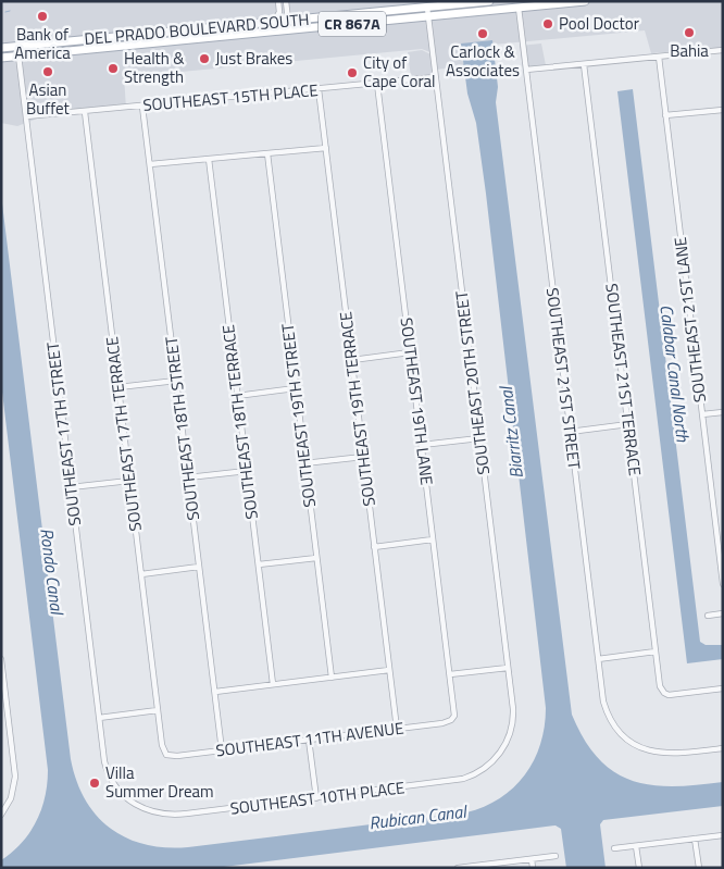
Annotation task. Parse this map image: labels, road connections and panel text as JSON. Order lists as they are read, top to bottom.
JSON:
{
  "streets": {
    "main road": ["CR 867A", "DEL PRADO BOULEVARD SOUTH"],
    "street": [
      "SOUTHEAST 15TH PLACE",
      "SOUTHEAST 21ST LANE",
      "SOUTHEAST 21ST STREET",
      "SOUTHEAST 21ST TERRACE",
      "SOUTHEAST 20TH STREET",
      "SOUTHEAST 19TH LANE",
      "SOUTHEAST 19TH TERRACE",
      "SOUTHEAST 19TH STREET",
      "SOUTHEAST 18TH TERRACE",
      "SOUTHEAST 18TH STREET",
      "SOUTHEAST 17TH STREET",
      "SOUTHEAST 17TH TERRACE",
      "SOUTHEAST 11TH AVENUE",
      "SOUTHEAST 10TH PLACE"
    ]
  },
  "crossings": [
    ["DEL PRADO BOULEVARD SOUTH", "SOUTHEAST 21ST STREET"],
    ["DEL PRADO BOULEVARD SOUTH", "SOUTHEAST 20TH STREET"],
    ["DEL PRADO BOULEVARD SOUTH", "SOUTHEAST 17TH STREET"],
    ["SOUTHEAST 15TH PLACE", "SOUTHEAST 20TH STREET"],
    ["SOUTHEAST 15TH PLACE", "SOUTHEAST 19TH LANE"],
    ["SOUTHEAST 15TH PLACE", "SOUTHEAST 19TH TERRACE"],
    ["SOUTHEAST 15TH PLACE", "SOUTHEAST 18TH STREET"],
    ["SOUTHEAST 15TH PLACE", "SOUTHEAST 17TH STREET"],
    ["SOUTHEAST 15TH PLACE", "SOUTHEAST 17TH TERRACE"],
    ["SOUTHEAST 20TH STREET", "SOUTHEAST 10TH PLACE"],
    ["SOUTHEAST 19TH LANE", "SOUTHEAST 11TH AVENUE"],
    ["SOUTHEAST 19TH TERRACE", "SOUTHEAST 11TH AVENUE"],
    ["SOUTHEAST 18TH STREET", "SOUTHEAST 11TH AVENUE"],
    ["SOUTHEAST 17TH STREET", "SOUTHEAST 10TH PLACE"],
    ["SOUTHEAST 17TH TERRACE", "SOUTHEAST 11TH AVENUE"]
  ],
  "water": [
    "Calabar Canal North",
    "Biarritz Canal",
    "Rondo Canal",
    "Rubican Canal"
  ],
  "places": [
    "Bank of America",
    "Pool Doctor",
    "Bahia",
    "Carlock & Associates",
    "Just Brakes",
    "Health & Strength",
    "Asian Buffet",
    "City of Cape Coral",
    "Villa Summer Dream"
  ]
}
